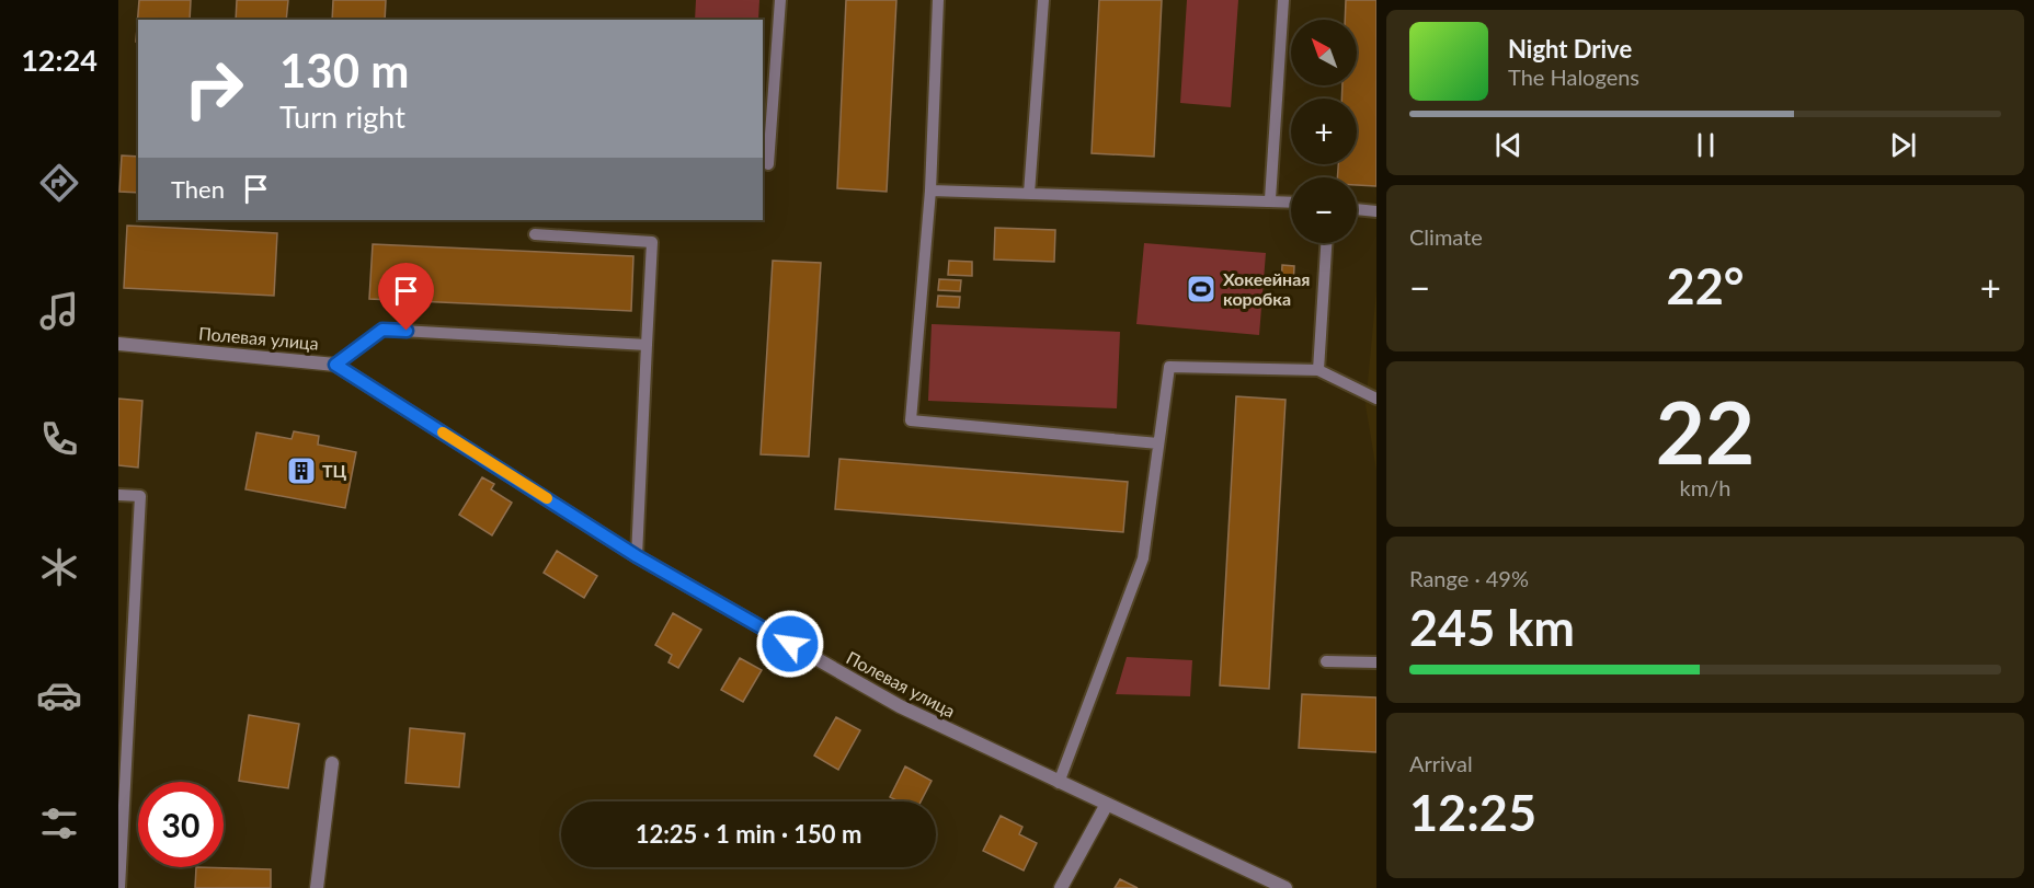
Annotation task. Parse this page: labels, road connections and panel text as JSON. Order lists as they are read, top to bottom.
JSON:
{
  "streets": {
    "street": ["Полевая улица"]
  },
  "places": {
    "sports": ["Хокеейная коробка"],
    "building": ["ТЦ"]
  },
  "north": "top left",
  "page": {
    "tabs": "12:24",
    "map_buttons": ["+", "−"],
    "turn": ["130 m", "Turn right"],
    "song": ["Night Drive", "The Halogens"],
    "then": "Then",
    "tile": [
      "Climate",
      ["22", "km/h"],
      ["Range · 49%", "245 km"],
      ["Arrival", "12:25"]
    ],
    "heat": ["−", "22°", "+"],
    "limit": "30",
    "trip": "12:25 · 1 min · 150 m"
  }
}
